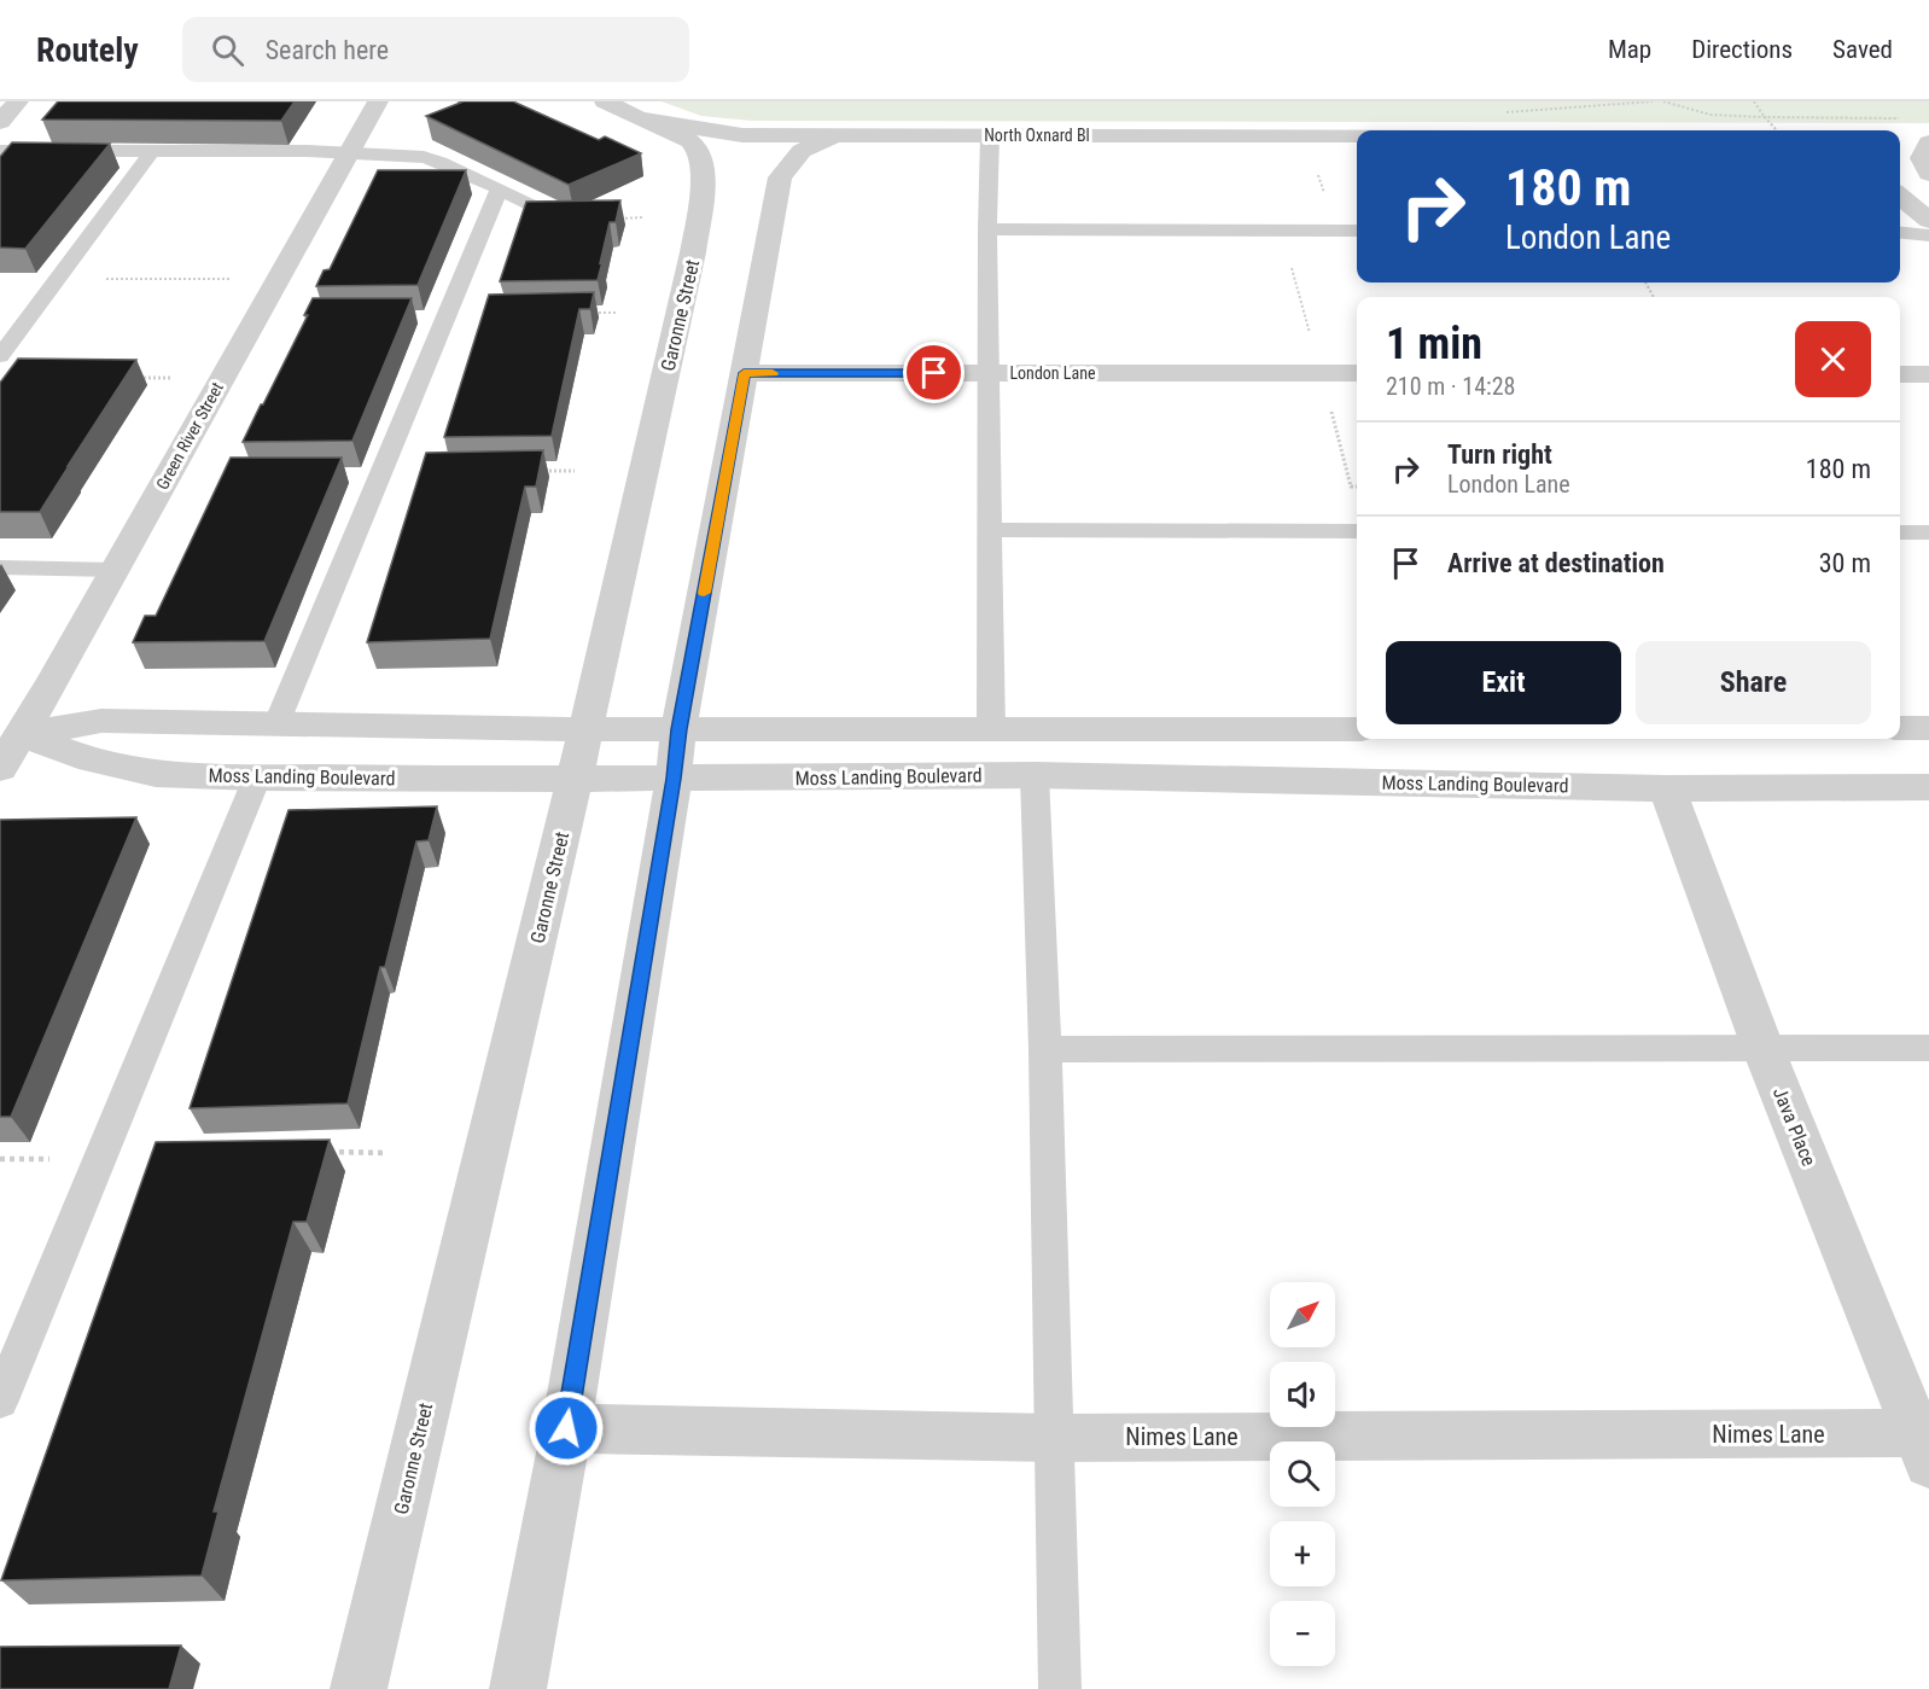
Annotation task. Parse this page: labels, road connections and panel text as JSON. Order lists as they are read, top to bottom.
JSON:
{
  "streets": {
    "street": [
      "North Oxnard Bl",
      "Garonne Street",
      "London Lane",
      "Green River Street",
      "Moss Landing Boulevard",
      "Java Place",
      "Nimes Lane"
    ]
  },
  "crossings": [
    ["North Oxnard Bl", "Garonne Street"],
    ["Garonne Street", "Moss Landing Boulevard"],
    ["Green River Street", "Moss Landing Boulevard"],
    ["Moss Landing Boulevard", "Java Place"],
    ["Java Place", "Nimes Lane"]
  ],
  "north": "top right",
  "page": {
    "header": "Routely",
    "search": "Search here",
    "nav": ["Map", "Directions", "Saved"],
    "turn": ["180 m", "London Lane"],
    "heading": ["1 min", "210 m · 14:28"],
    "list": [
      {
        "name": "Turn right",
        "note": "London Lane",
        "value": "180 m"
      },
      {
        "name": "Arrive at destination",
        "value": "30 m"
      }
    ],
    "buttons": ["Exit", "Share"],
    "map_buttons": ["+", "−"]
  }
}
